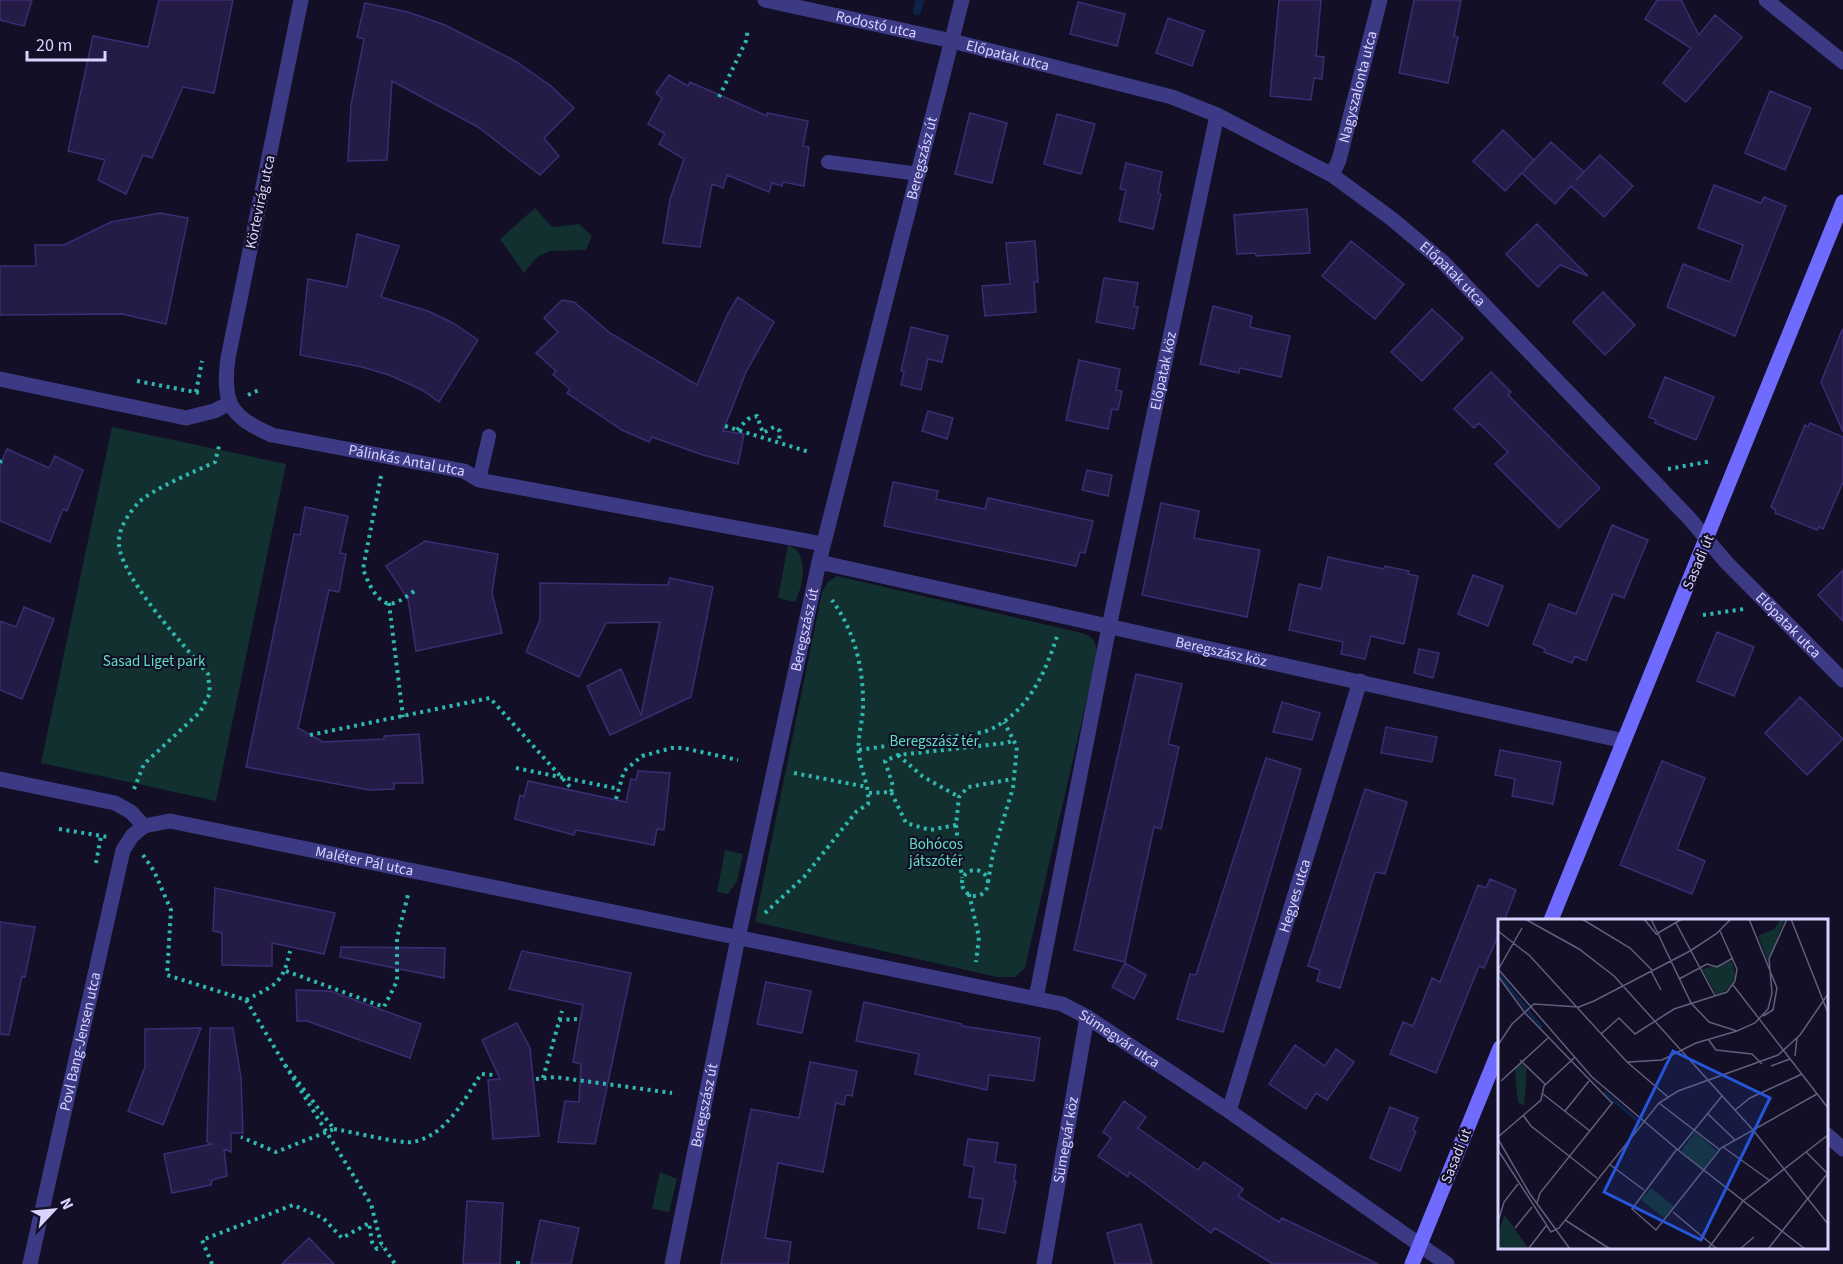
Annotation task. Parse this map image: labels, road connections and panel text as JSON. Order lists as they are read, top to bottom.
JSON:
{
  "streets": {
    "street": [
      "Rodostó utca",
      "Előpatak utca",
      "Nagyszalonta utca",
      "Beregszász út",
      "Körtevirág utca",
      "Előpatak köz",
      "Pálinkás Antal utca",
      "Sasadi út",
      "Beregszász köz",
      "Maléter Pál utca",
      "Hegyes utca",
      "Sümegvár utca",
      "Povl Bang-Jensen utca",
      "Sümegvár köz"
    ]
  },
  "crossings": [
    ["Rodostó utca", "Előpatak utca"],
    ["Rodostó utca", "Beregszász út"],
    ["Előpatak utca", "Nagyszalonta utca"],
    ["Előpatak utca", "Beregszász út"],
    ["Előpatak utca", "Előpatak köz"],
    ["Előpatak utca", "Sasadi út"],
    ["Beregszász út", "Pálinkás Antal utca"],
    ["Beregszász út", "Beregszász köz"],
    ["Beregszász út", "Maléter Pál utca"],
    ["Beregszász út", "Sümegvár utca"],
    ["Körtevirág utca", "Pálinkás Antal utca"],
    ["Előpatak köz", "Beregszász köz"],
    ["Sasadi út", "Beregszász köz"],
    ["Sasadi út", "Sümegvár utca"],
    ["Beregszász köz", "Hegyes utca"],
    ["Maléter Pál utca", "Sümegvár utca"],
    ["Maléter Pál utca", "Povl Bang-Jensen utca"],
    ["Hegyes utca", "Sümegvár utca"],
    ["Sümegvár utca", "Sümegvár köz"]
  ],
  "parks": ["Sasad Liget park", "Beregszász tér", "Bohócos játszótér"],
  "scale_bar": "20 m",
  "north": "top right"
}
